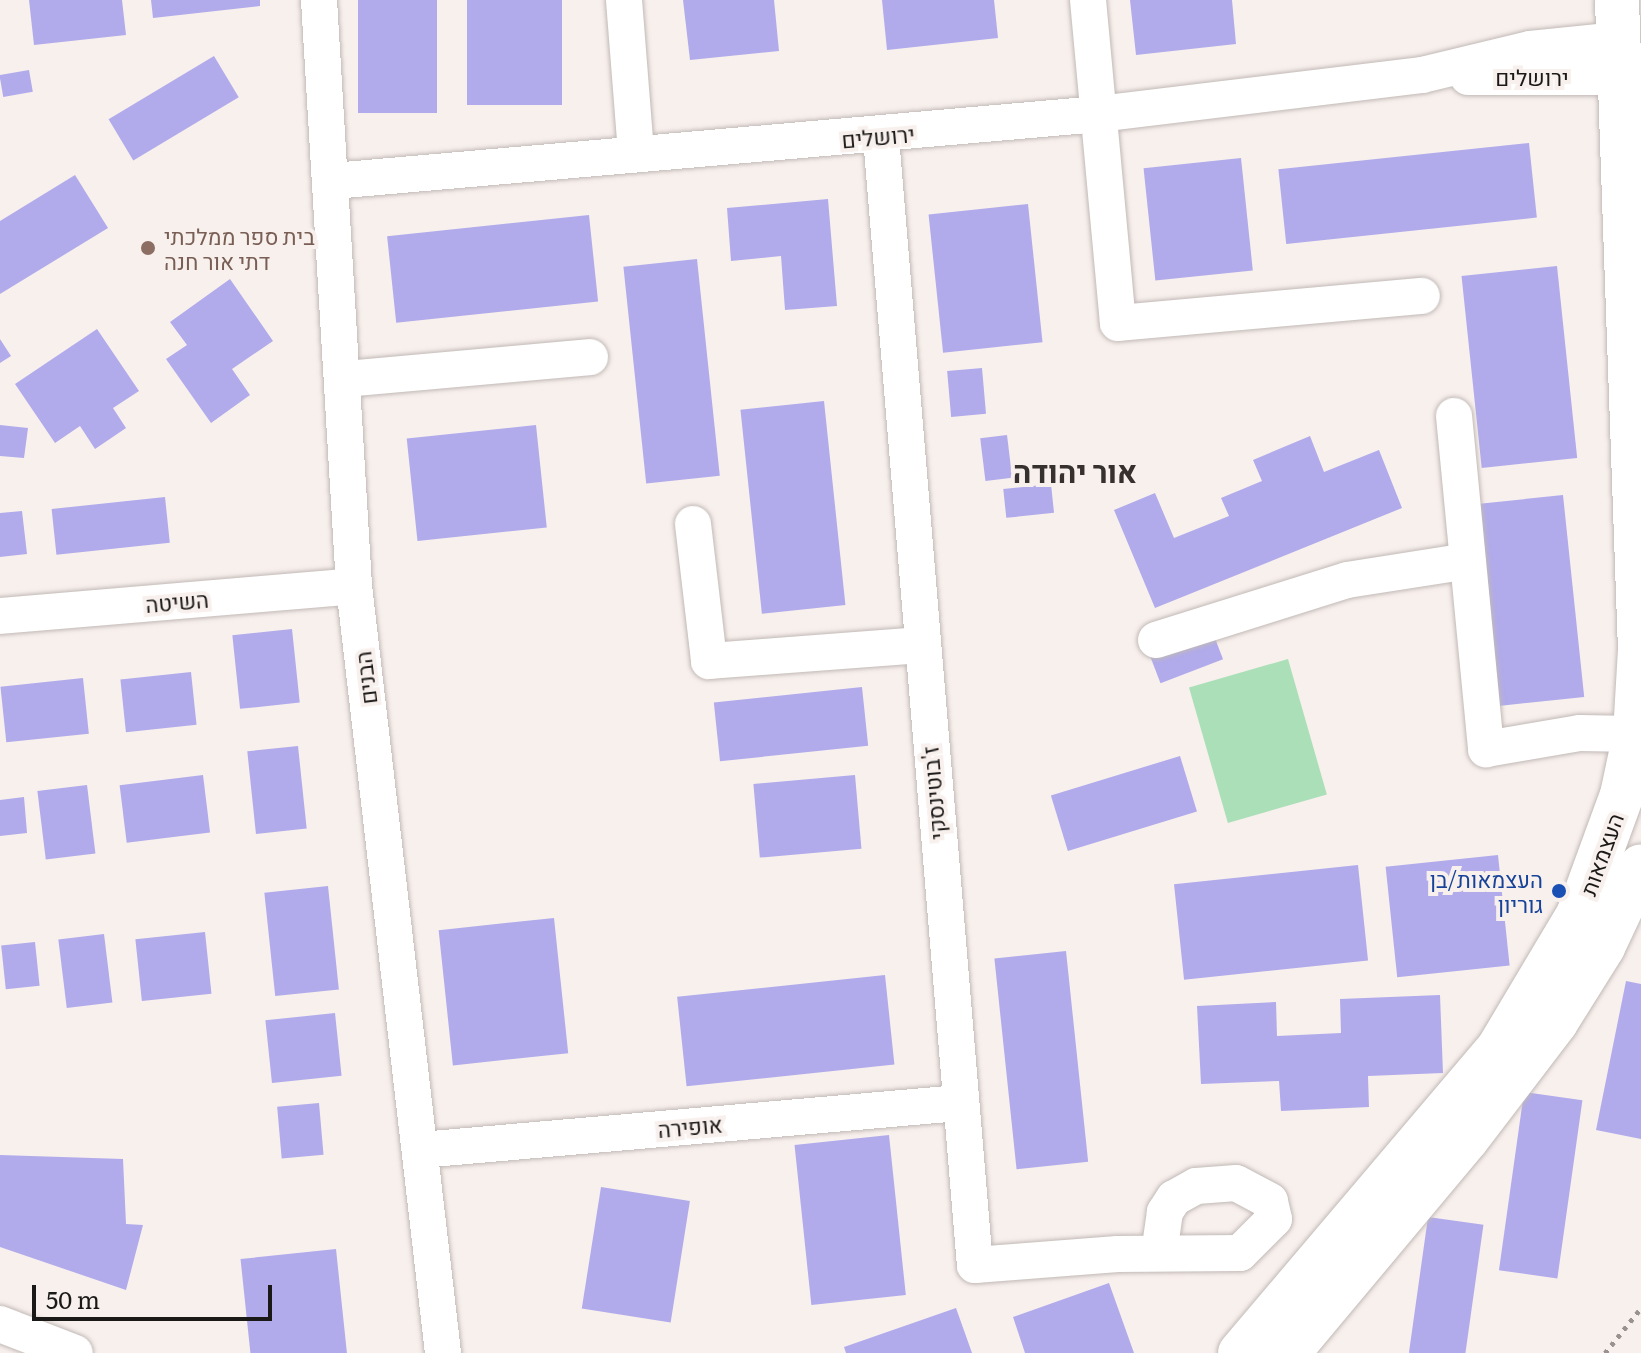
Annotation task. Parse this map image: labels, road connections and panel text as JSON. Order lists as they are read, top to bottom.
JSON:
{
  "streets": {
    "main road": ["העצמאות"],
    "street": [
      "ירושלים",
      "השיטה",
      "הבנים",
      "ז'בוטינסקי",
      "אופירה"
    ]
  },
  "crossings": [
    ["ירושלים", "הבנים"],
    ["ירושלים", "ז'בוטינסקי"],
    ["ירושלים", "העצמאות"],
    ["השיטה", "הבנים"],
    ["הבנים", "אופירה"],
    ["ז'בוטינסקי", "אופירה"]
  ],
  "districts": ["אור יהודה"],
  "places": ["בית ספר ממלכתי דתי אור חנה", "העצמאות/בן גוריון"],
  "scale_bar": "50 m"
}
